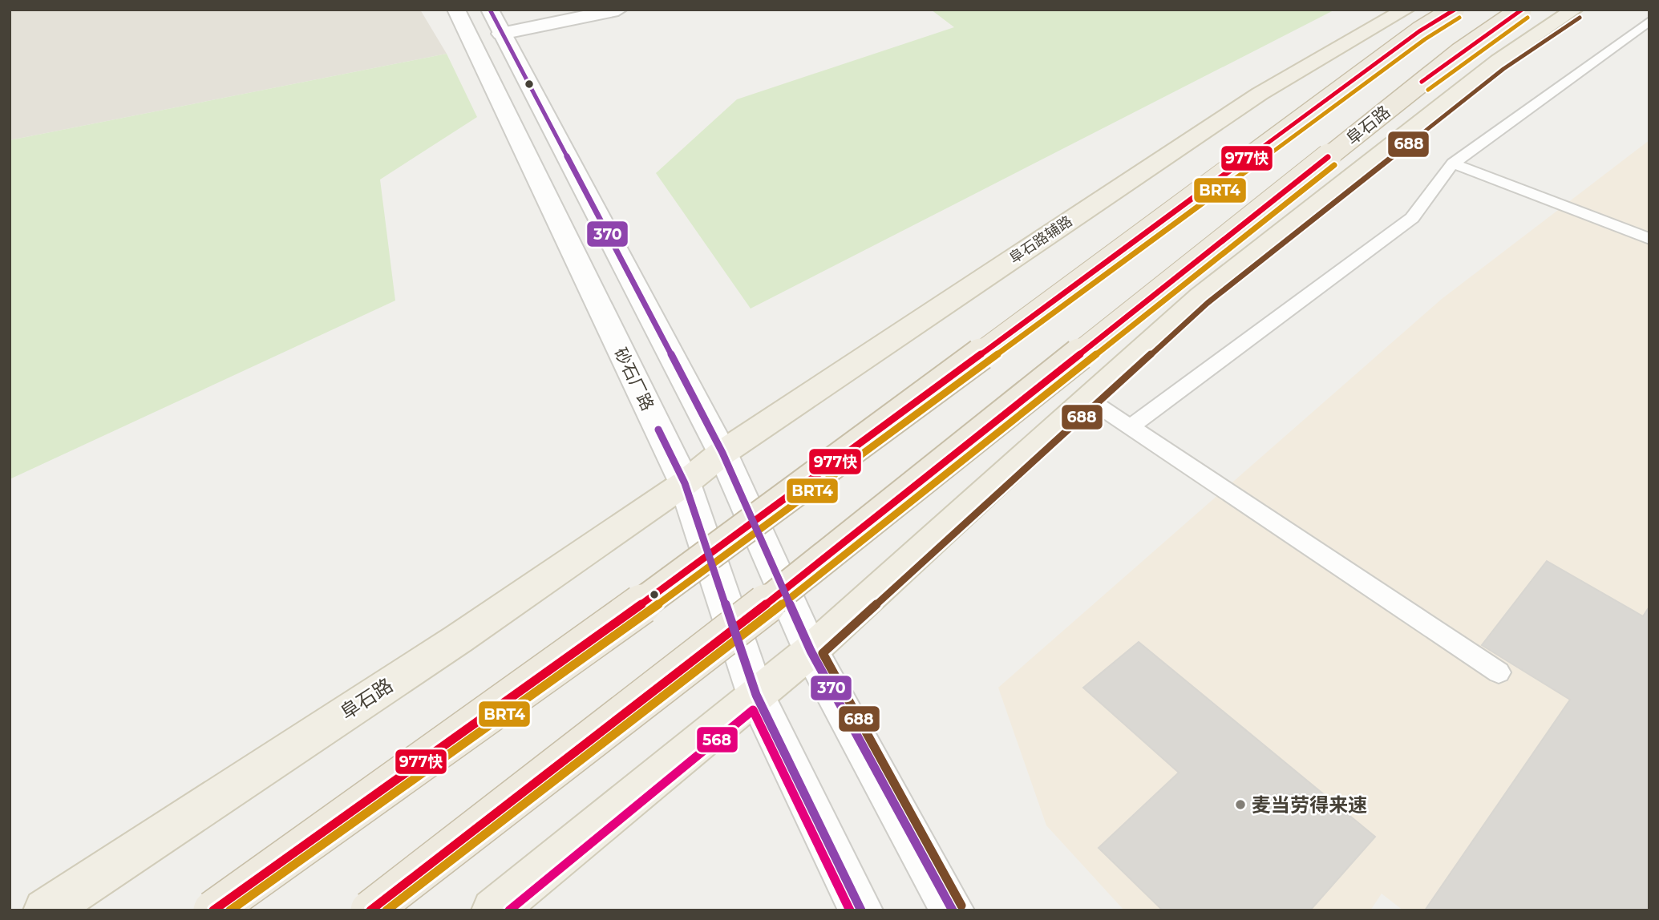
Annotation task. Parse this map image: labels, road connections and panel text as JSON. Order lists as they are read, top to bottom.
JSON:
{
  "streets": {
    "highway": ["阜石路"],
    "main road": ["阜石路辅路"],
    "street": ["砂石厂路"]
  },
  "crossings": [
    ["阜石路", "阜石路辅路"],
    ["阜石路", "砂石厂路"],
    ["阜石路辅路", "砂石厂路"]
  ],
  "places": ["麦当劳得来速"],
  "lines": [
    "transit line 977快",
    "transit line 370",
    "transit line BRT4",
    "transit line 688",
    "transit line 568"
  ]
}
